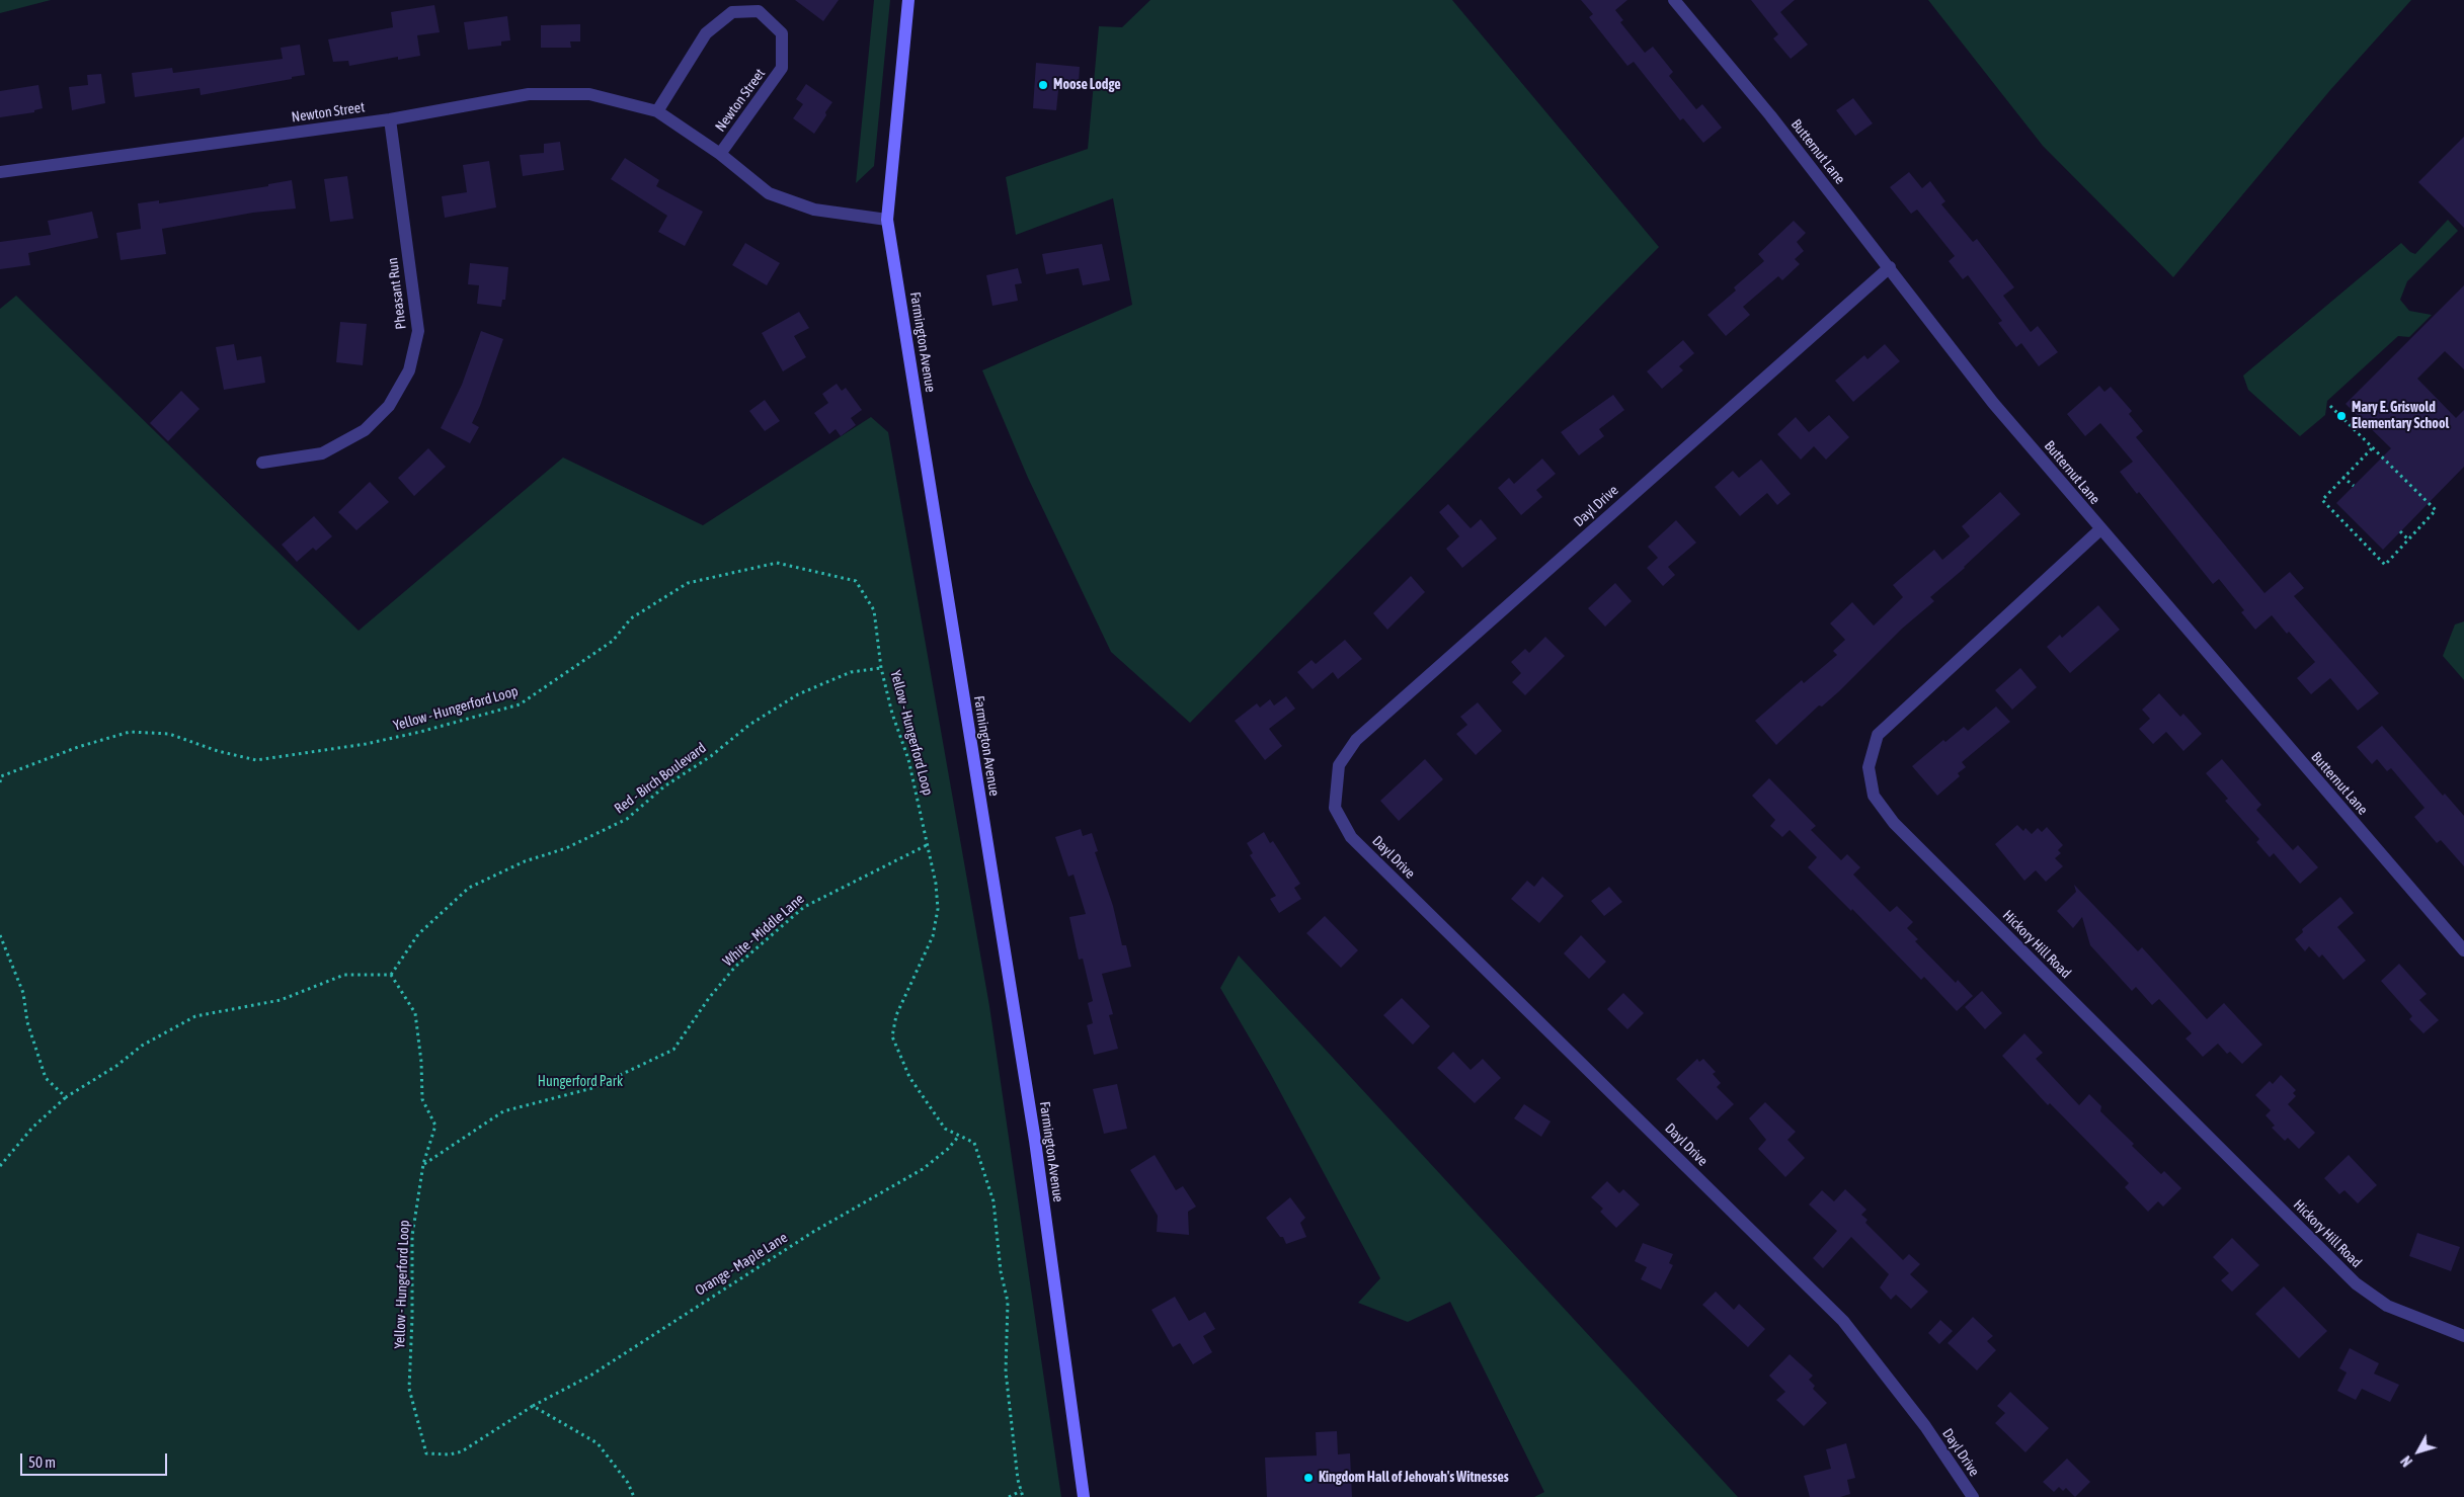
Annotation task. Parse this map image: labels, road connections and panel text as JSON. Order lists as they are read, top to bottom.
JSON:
{
  "streets": {
    "main road": ["Farmington Avenue"],
    "street": [
      "Newton Street",
      "Butternut Lane",
      "Pheasant Run",
      "Dayl Drive",
      "Hickory Hill Road"
    ],
    "path": [
      "Yellow - Hungerford Loop",
      "Red - Birch Boulevard",
      "White - Middle Lane",
      "Orange - Maple Lane"
    ]
  },
  "crossings": [
    ["Newton Street", "Pheasant Run"],
    ["Newton Street", "Farmington Avenue"],
    ["Butternut Lane", "Dayl Drive"],
    ["Butternut Lane", "Hickory Hill Road"],
    ["Yellow - Hungerford Loop", "Red - Birch Boulevard"],
    ["Yellow - Hungerford Loop", "White - Middle Lane"],
    ["Yellow - Hungerford Loop", "Orange - Maple Lane"]
  ],
  "parks": ["Hungerford Park"],
  "places": ["Moose Lodge", "Mary E. Griswold Elementary School", "Kingdom Hall of Jehovah's Witnesses"],
  "scale_bar": "50 m",
  "north": "bottom left"
}
